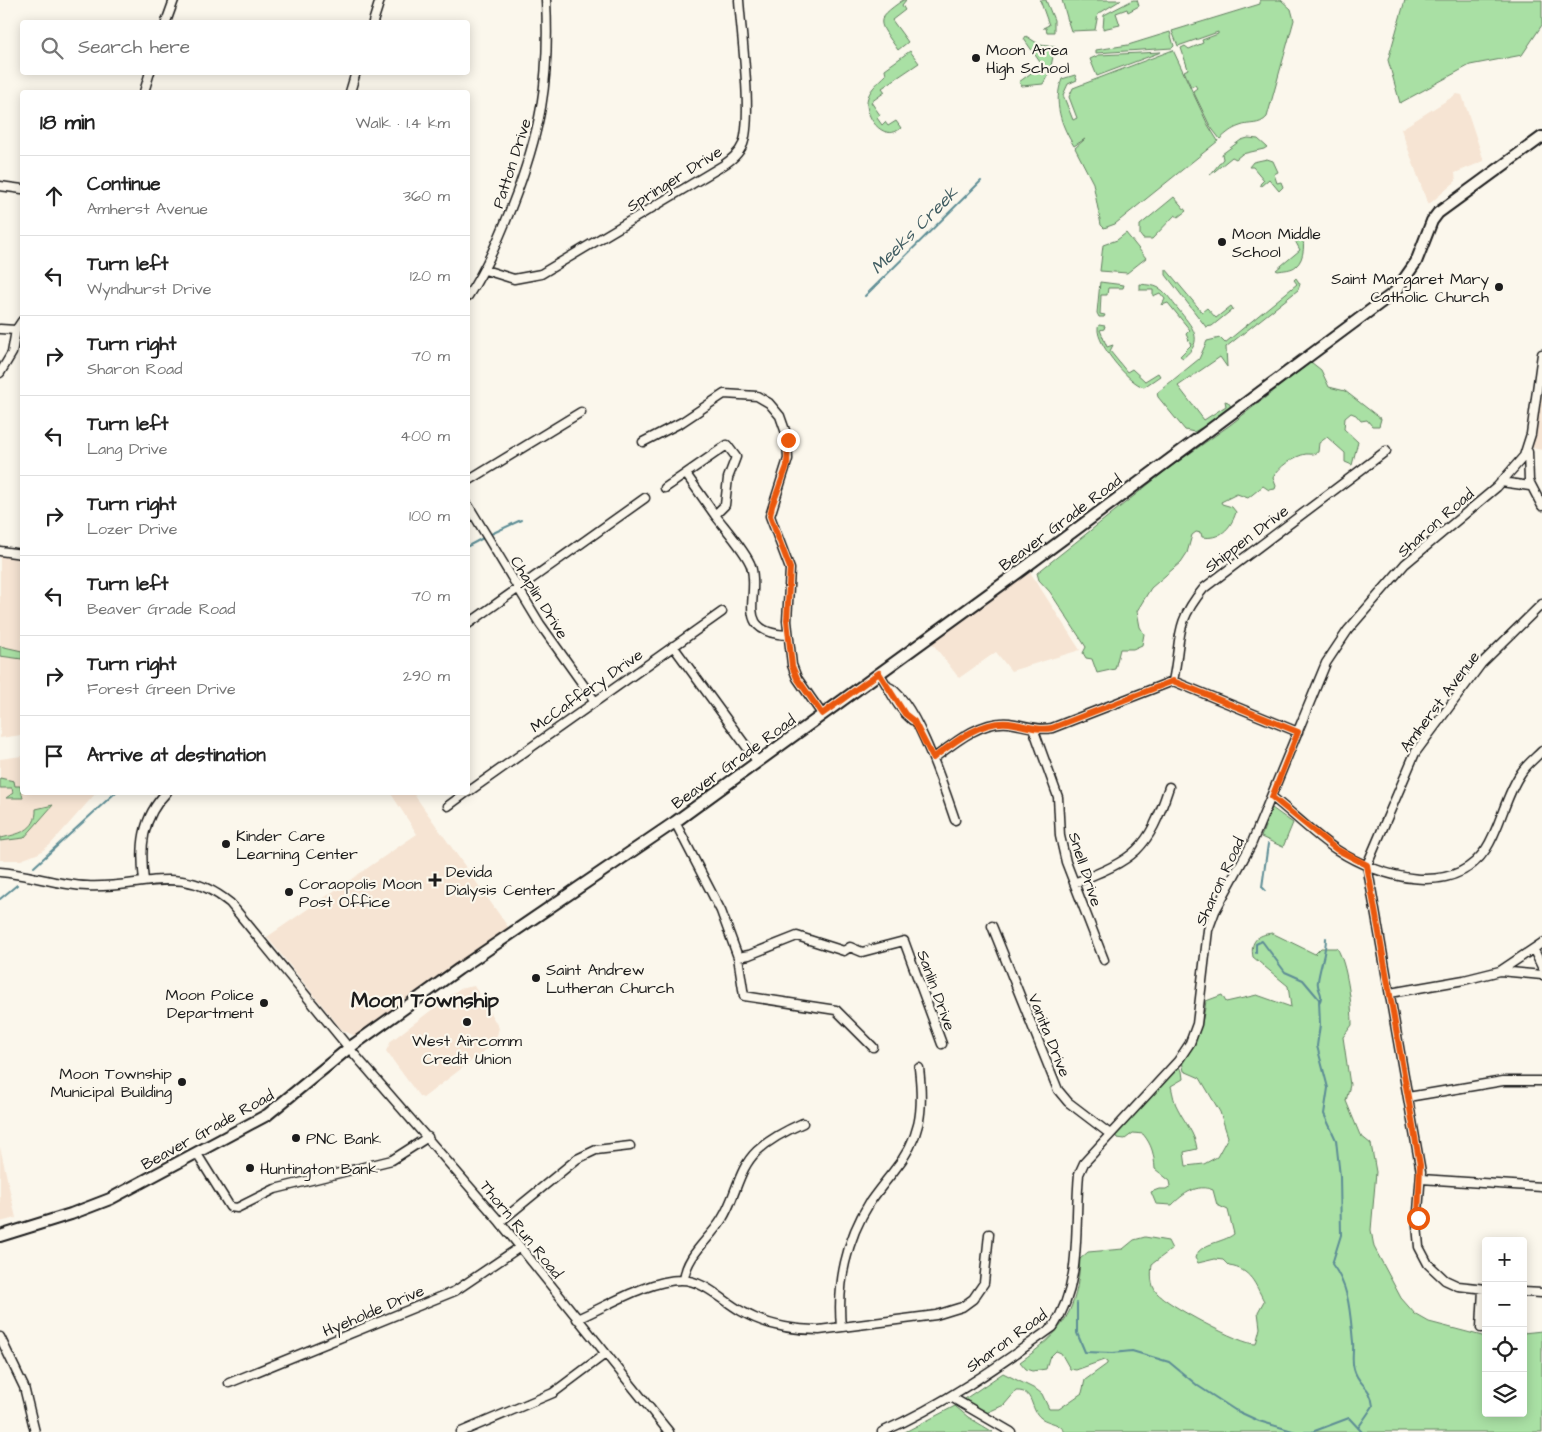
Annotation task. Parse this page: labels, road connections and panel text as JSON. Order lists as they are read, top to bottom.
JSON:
{
  "streets": {
    "main road": ["Beaver Grade Road"],
    "street": [
      "Patton Drive",
      "Springer Drive",
      "Sharon Road",
      "Shippen Drive",
      "Chaplin Drive",
      "McCaffery Drive",
      "Amherst Avenue",
      "Snell Drive",
      "Sanlin Drive",
      "Vanita Drive",
      "Thorn Run Road",
      "Hyeholde Drive"
    ]
  },
  "crossings": [
    ["Patton Drive", "Springer Drive"],
    ["Beaver Grade Road", "Thorn Run Road"],
    ["Sharon Road", "Vanita Drive"],
    ["Chaplin Drive", "McCaffery Drive"],
    ["Thorn Run Road", "Hyeholde Drive"]
  ],
  "districts": ["Moon Township"],
  "water": ["Meeks Creek"],
  "places": {
    "other": [
      "Moon Area High School",
      "Moon Middle School",
      "Saint Margaret Mary Catholic Church",
      "Kinder Care Learning Center",
      "Coraopolis Moon Post Office",
      "Saint Andrew Lutheran Church",
      "Moon Police Department",
      "West Aircomm Credit Union",
      "Moon Township Municipal Building",
      "PNC Bank",
      "Huntington Bank"
    ],
    "health": ["Devida Dialysis Center"]
  },
  "page": {
    "search": "Search here",
    "heading": ["18 min", "Walk · 1.4 km"],
    "list": [
      ["Continue", "Amherst Avenue", "360 m"],
      ["Turn left", "Wyndhurst Drive", "120 m"],
      ["Turn right", "Sharon Road", "70 m"],
      ["Turn left", "Lang Drive", "400 m"],
      ["Turn right", "Lozer Drive", "100 m"],
      ["Turn left", "Beaver Grade Road", "70 m"],
      ["Turn right", "Forest Green Drive", "290 m"],
      "Arrive at destination"
    ],
    "map_buttons": ["+", "−"]
  }
}
